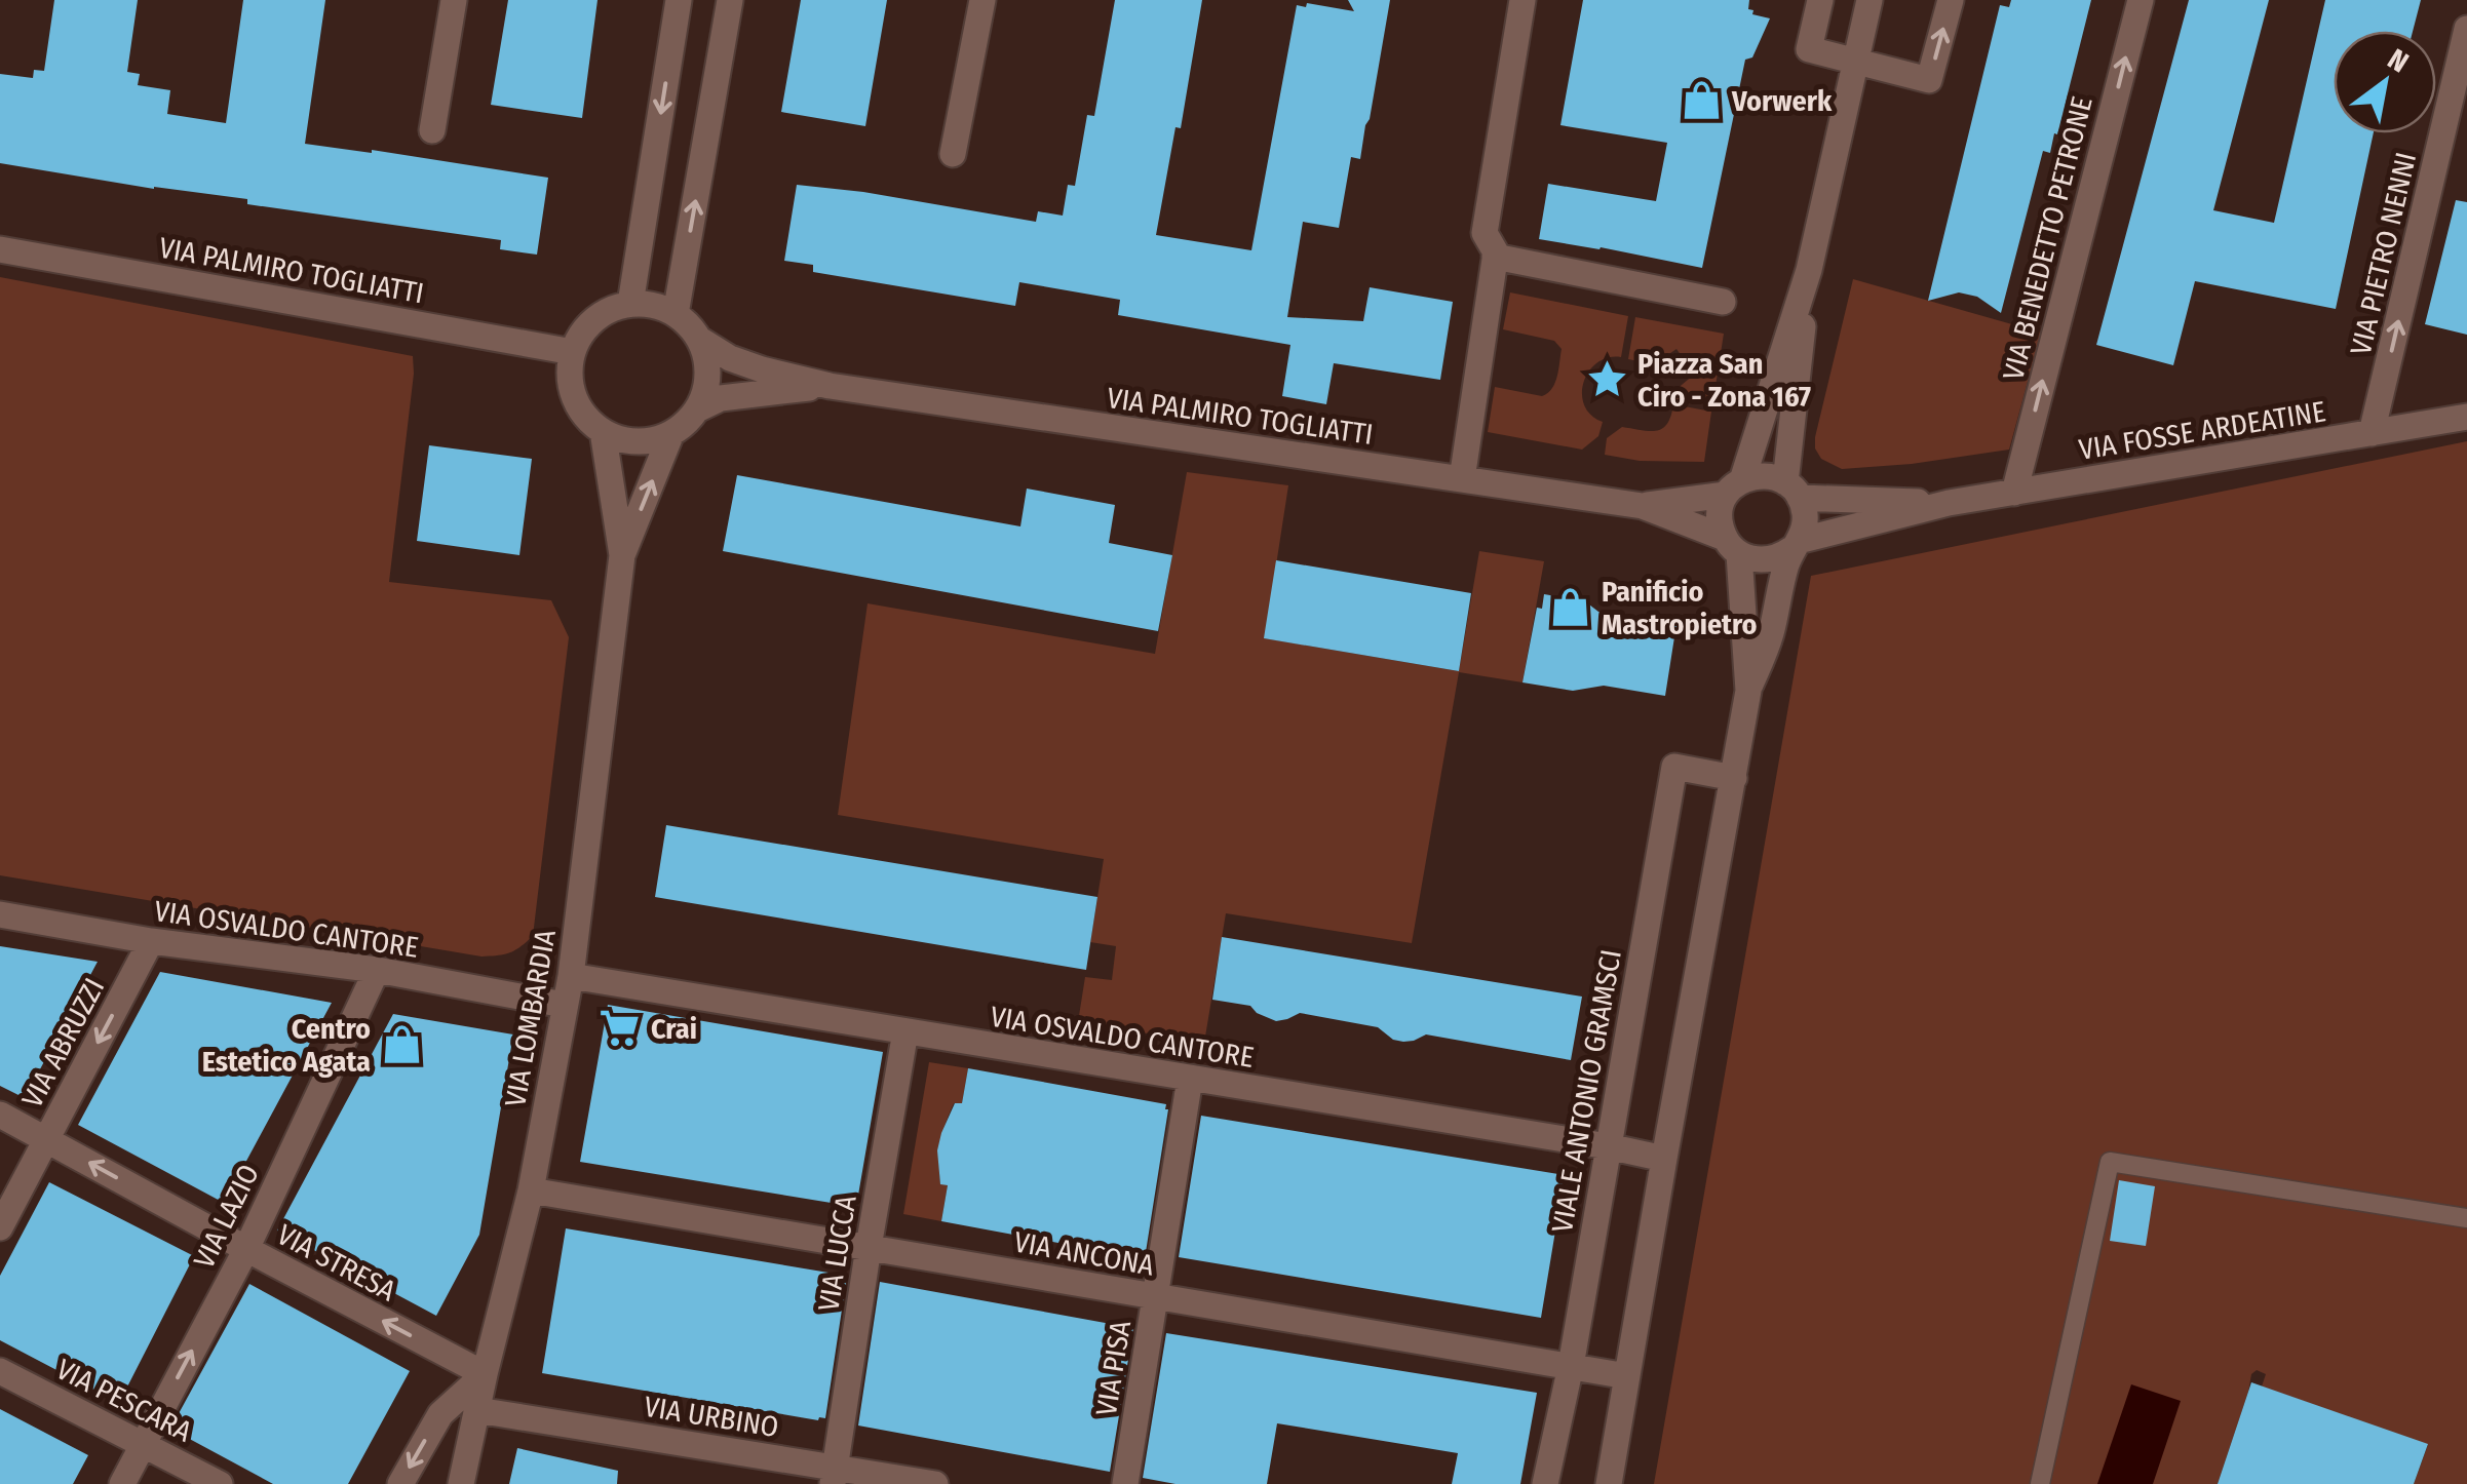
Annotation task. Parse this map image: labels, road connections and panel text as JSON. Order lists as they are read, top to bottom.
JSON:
{
  "streets": {
    "street": [
      "VIA BENEDETTO PETRONE",
      "VIA PIETRO NENNI",
      "VIA PALMIRO TOGLIATTI",
      "VIA FOSSE ARDEATINE",
      "VIA OSVALDO CANTORE",
      "VIA LOMBARDIA",
      "VIA ABRUZZI",
      "VIALE ANTONIO GRAMSCI",
      "VIA LAZIO",
      "VIA LUCCA",
      "VIA ANCONA",
      "VIA STRESA",
      "VIA PISA",
      "VIA PESCARA",
      "VIA URBINO"
    ]
  },
  "crossings": [
    ["VIA BENEDETTO PETRONE", "VIA FOSSE ARDEATINE"],
    ["VIA PIETRO NENNI", "VIA FOSSE ARDEATINE"],
    ["VIA PALMIRO TOGLIATTI", "VIA LOMBARDIA"],
    ["VIA OSVALDO CANTORE", "VIA LOMBARDIA"],
    ["VIA OSVALDO CANTORE", "VIA ABRUZZI"],
    ["VIA OSVALDO CANTORE", "VIALE ANTONIO GRAMSCI"],
    ["VIA OSVALDO CANTORE", "VIA LAZIO"],
    ["VIA OSVALDO CANTORE", "VIA LUCCA"],
    ["VIA OSVALDO CANTORE", "VIA PISA"],
    ["VIA LOMBARDIA", "VIA ANCONA"],
    ["VIA LOMBARDIA", "VIA STRESA"],
    ["VIA LOMBARDIA", "VIA URBINO"],
    ["VIA ABRUZZI", "VIA STRESA"],
    ["VIALE ANTONIO GRAMSCI", "VIA ANCONA"],
    ["VIA LAZIO", "VIA STRESA"],
    ["VIA LAZIO", "VIA PESCARA"],
    ["VIA LUCCA", "VIA ANCONA"],
    ["VIA LUCCA", "VIA URBINO"],
    ["VIA ANCONA", "VIA PISA"]
  ],
  "one_way": [
    "VIA BENEDETTO PETRONE",
    "VIA PIETRO NENNI",
    "VIA ABRUZZI",
    "VIA LAZIO",
    "VIA STRESA"
  ],
  "places": {
    "shop": ["Vorwerk", "Panificio Mastropietro", "Centro Estetico Agata"],
    "place": ["Piazza San Ciro - Zona 167"],
    "supermarket": ["Crai"]
  },
  "north": "top right"
}
